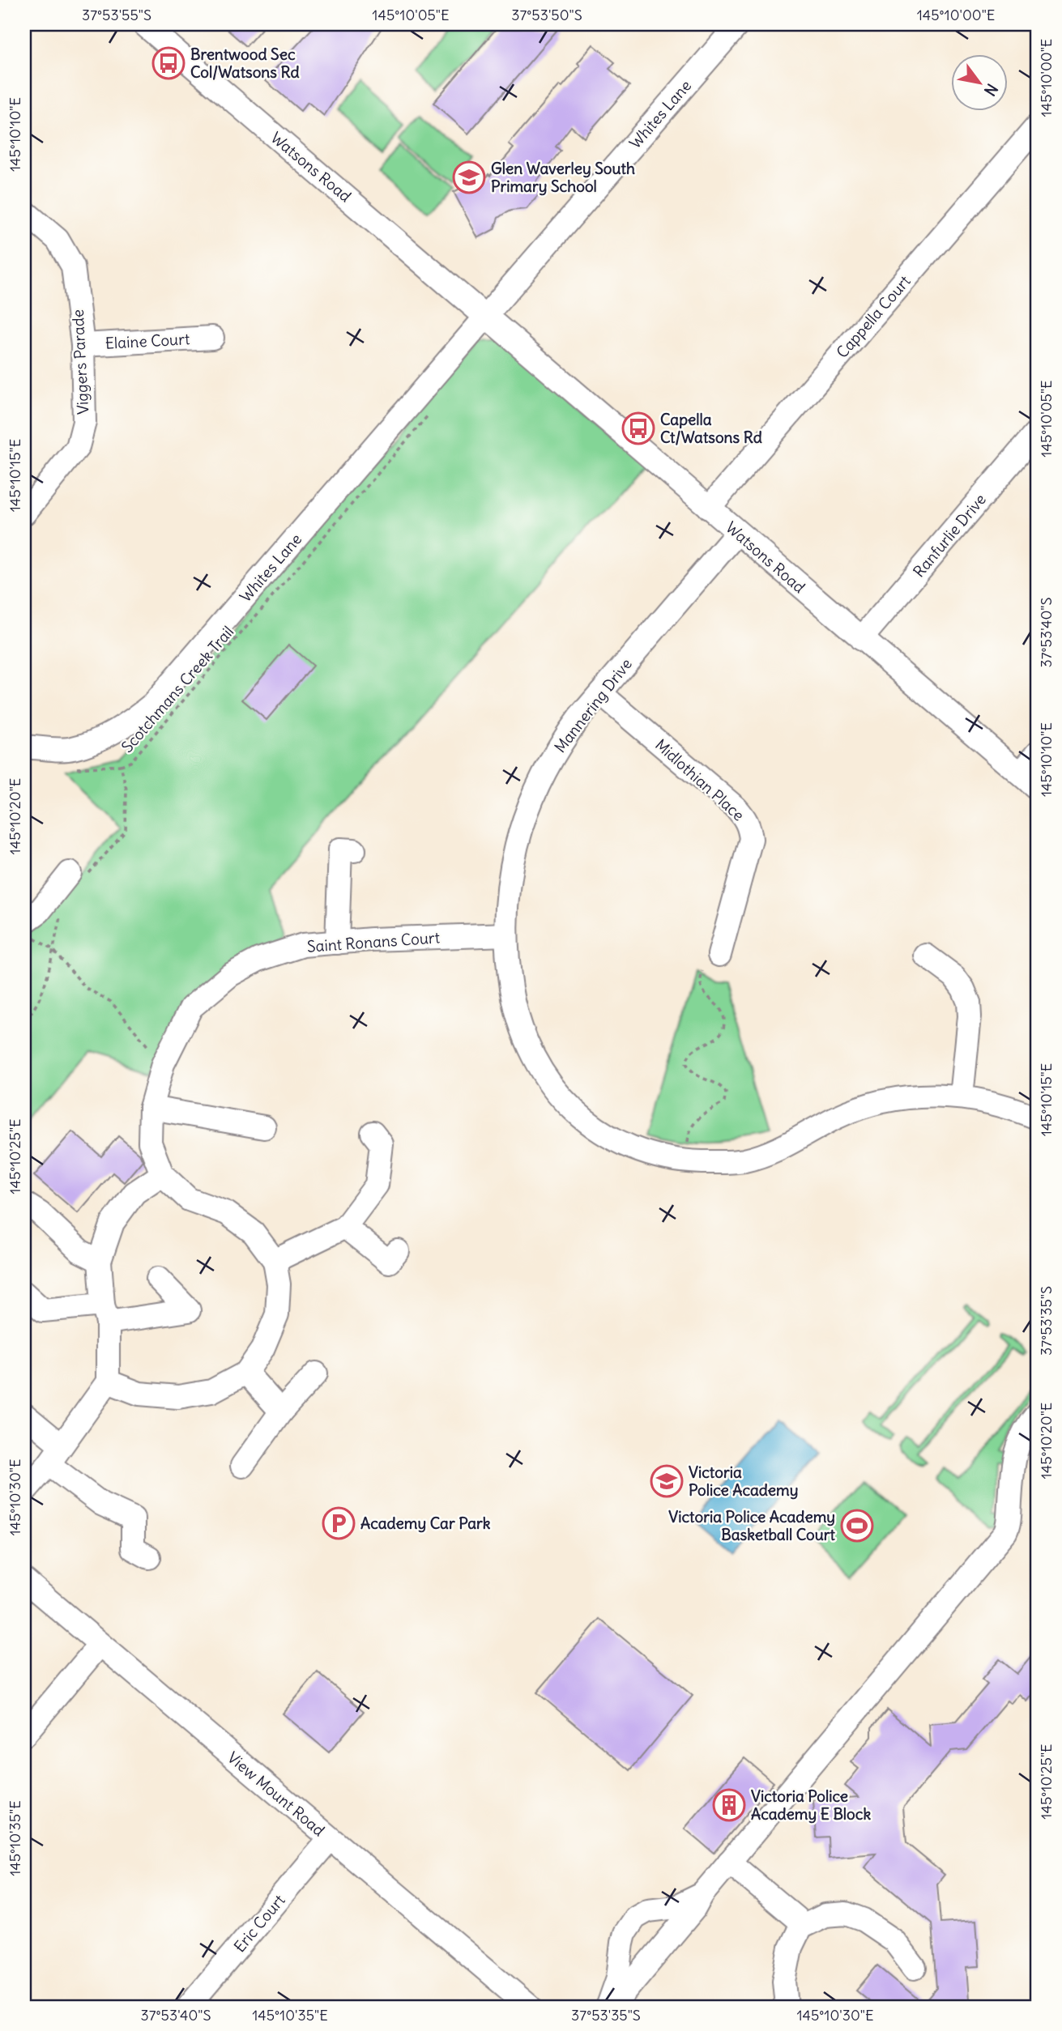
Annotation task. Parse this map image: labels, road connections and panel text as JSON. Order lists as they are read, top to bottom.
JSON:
{
  "streets": {
    "street": [
      "Whites Lane",
      "Watsons Road",
      "Cappella Court",
      "Elaine Court",
      "Viggers Parade",
      "Ranfurlie Drive",
      "Mannering Drive",
      "Midlothian Place",
      "Saint Ronans Court",
      "View Mount Road",
      "Eric Court"
    ],
    "path": ["Scotchmans Creek Trail"]
  },
  "crossings": [
    ["Whites Lane", "Watsons Road"],
    ["Watsons Road", "Cappella Court"],
    ["Watsons Road", "Ranfurlie Drive"],
    ["Watsons Road", "Mannering Drive"],
    ["Elaine Court", "Viggers Parade"],
    ["Mannering Drive", "Midlothian Place"],
    ["Mannering Drive", "Saint Ronans Court"],
    ["View Mount Road", "Eric Court"]
  ],
  "places": {
    "bus stop": ["Brentwood Sec Col/Watsons Rd", "Capella Ct/Watsons Rd"],
    "school or university": ["Glen Waverley South Primary School", "Victoria Police Academy"],
    "parking": ["Academy Car Park"],
    "sports": ["Victoria Police Academy Basketball Court"],
    "building": ["Victoria Police Academy E Block"]
  },
  "north": "bottom right",
  "coordinates": [
    "37°53'55\"S",
    "145°10'05\"E",
    "37°53'50\"S",
    "145°10'00\"E",
    "145°10'10\"E",
    "145°10'15\"E",
    "37°53'40\"S",
    "145°10'20\"E",
    "145°10'25\"E",
    "37°53'35\"S",
    "145°10'30\"E",
    "145°10'35\"E"
  ]
}
